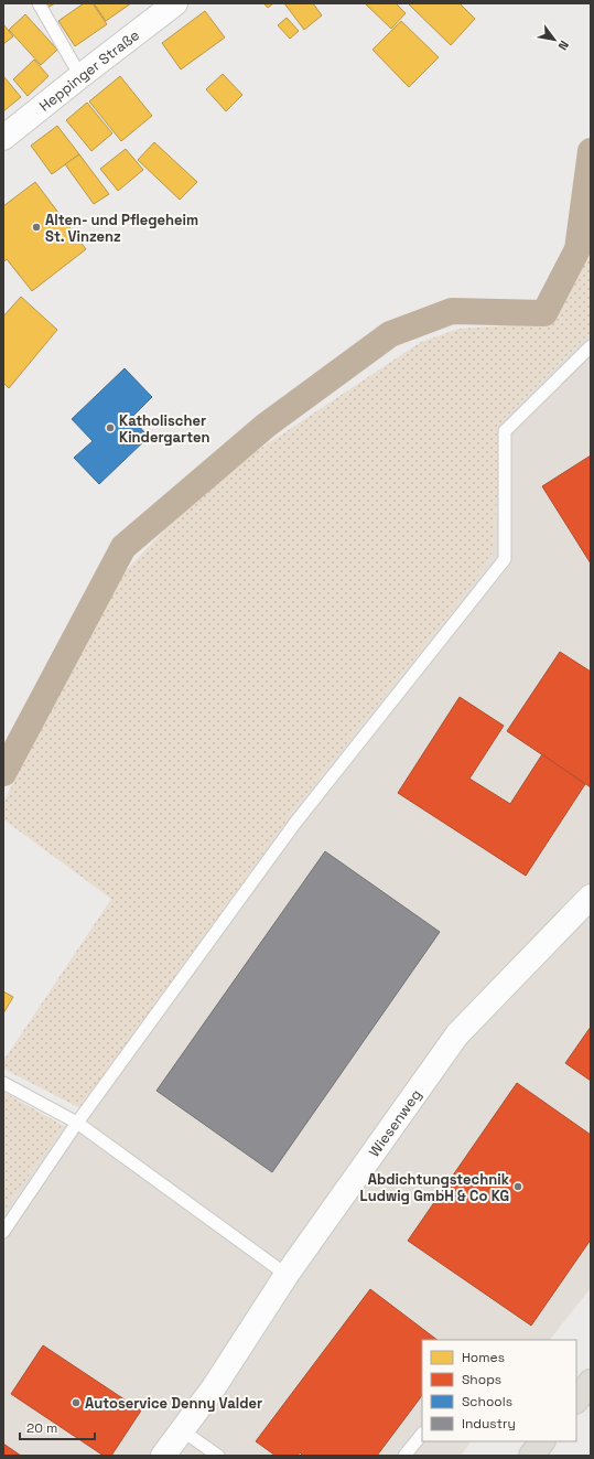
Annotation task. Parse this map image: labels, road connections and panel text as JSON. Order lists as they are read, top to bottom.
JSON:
{
  "streets": {
    "street": ["Heppinger Straße", "Wiesenweg"]
  },
  "places": [
    "Alten- und Pflegeheim St. Vinzenz",
    "Katholischer Kindergarten",
    "Abdichtungstechnik Ludwig GmbH & Co KG",
    "Autoservice Denny Valder"
  ],
  "legend": [
    "Homes",
    "Shops",
    "Schools",
    "Industry"
  ],
  "scale_bar": "20 m",
  "north": "bottom right"
}
